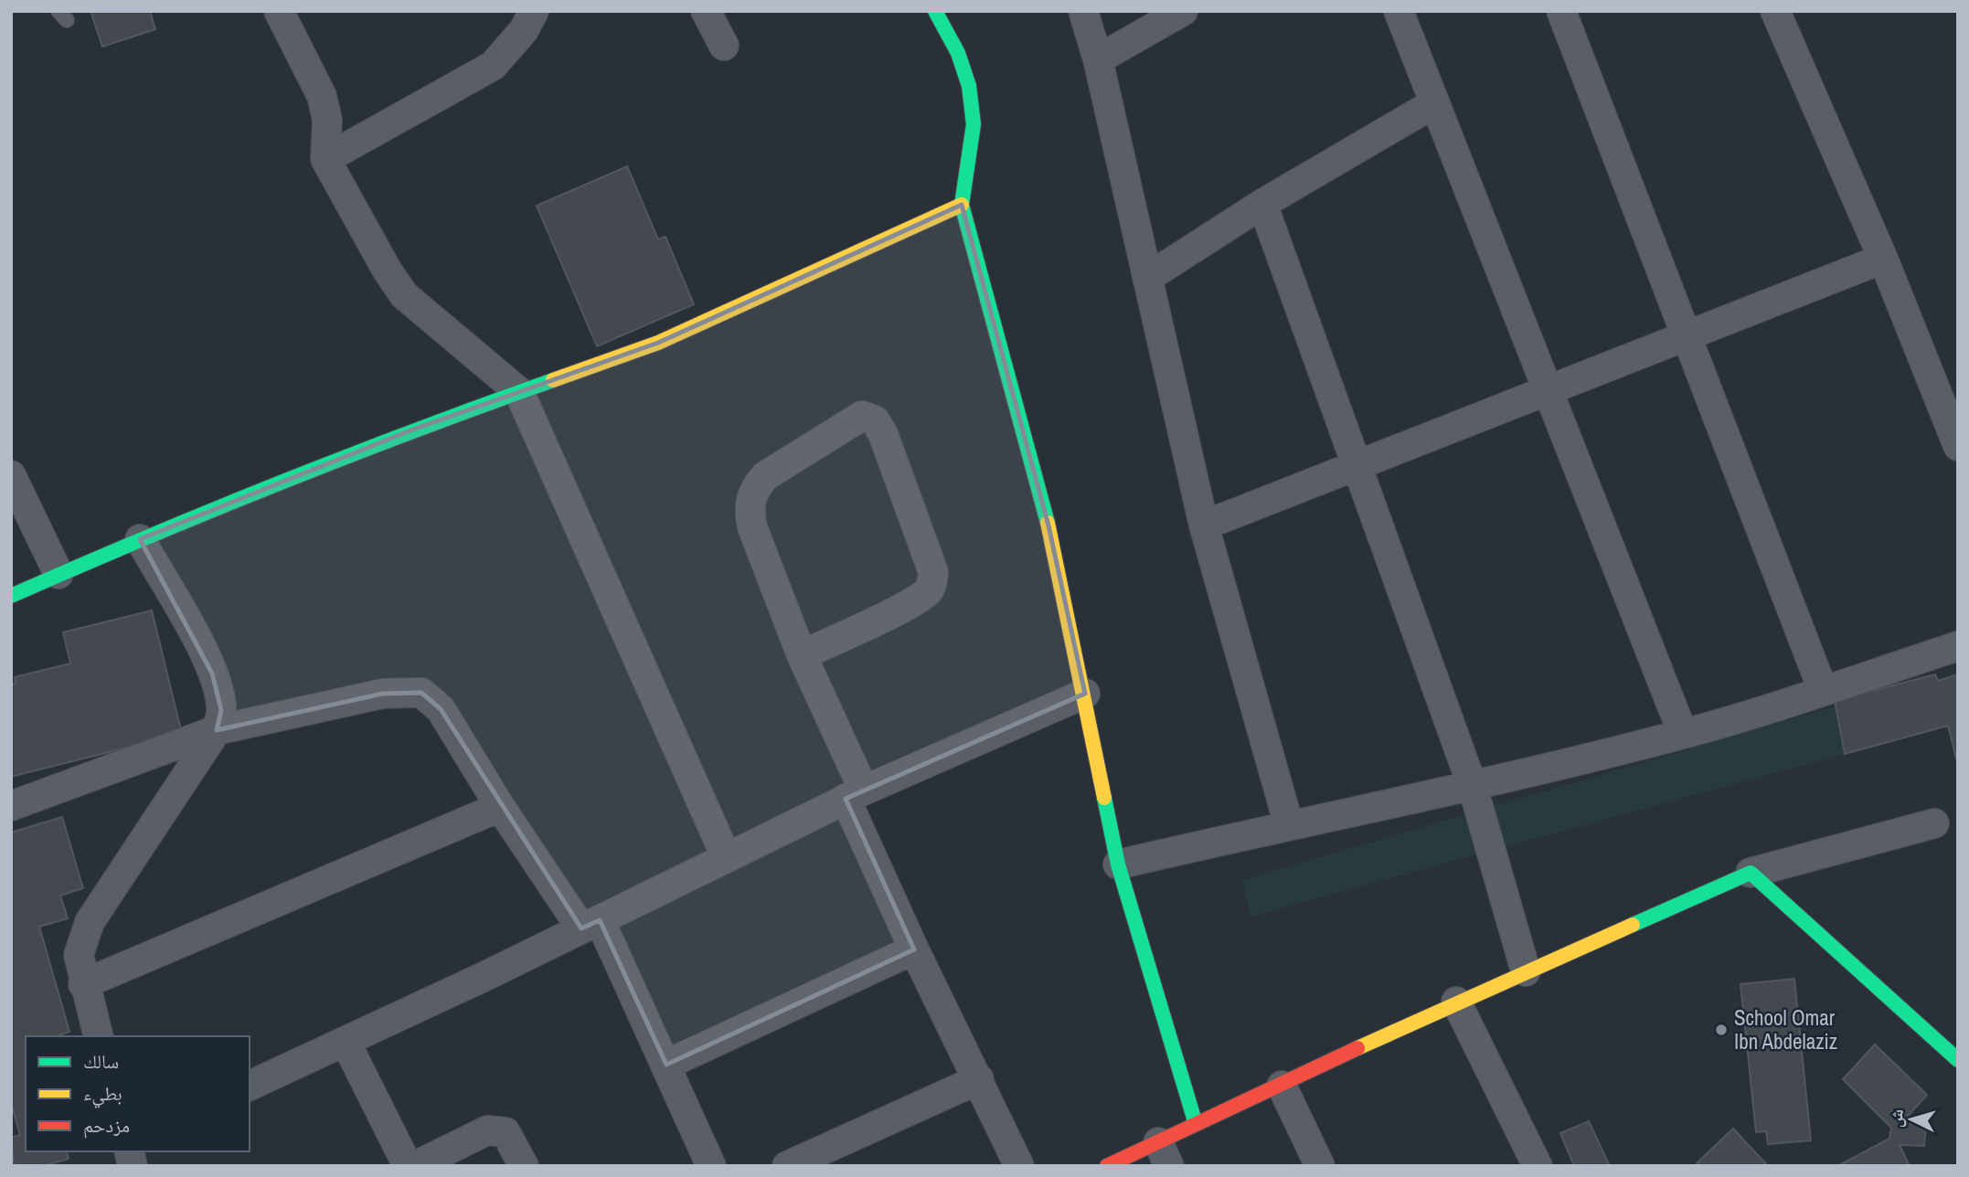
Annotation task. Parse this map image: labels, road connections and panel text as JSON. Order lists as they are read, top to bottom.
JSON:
{
  "places": ["School Omar Ibn Abdelaziz"],
  "legend": ["سالك", "بطيء", "مزدحم"],
  "north": "left"
}
